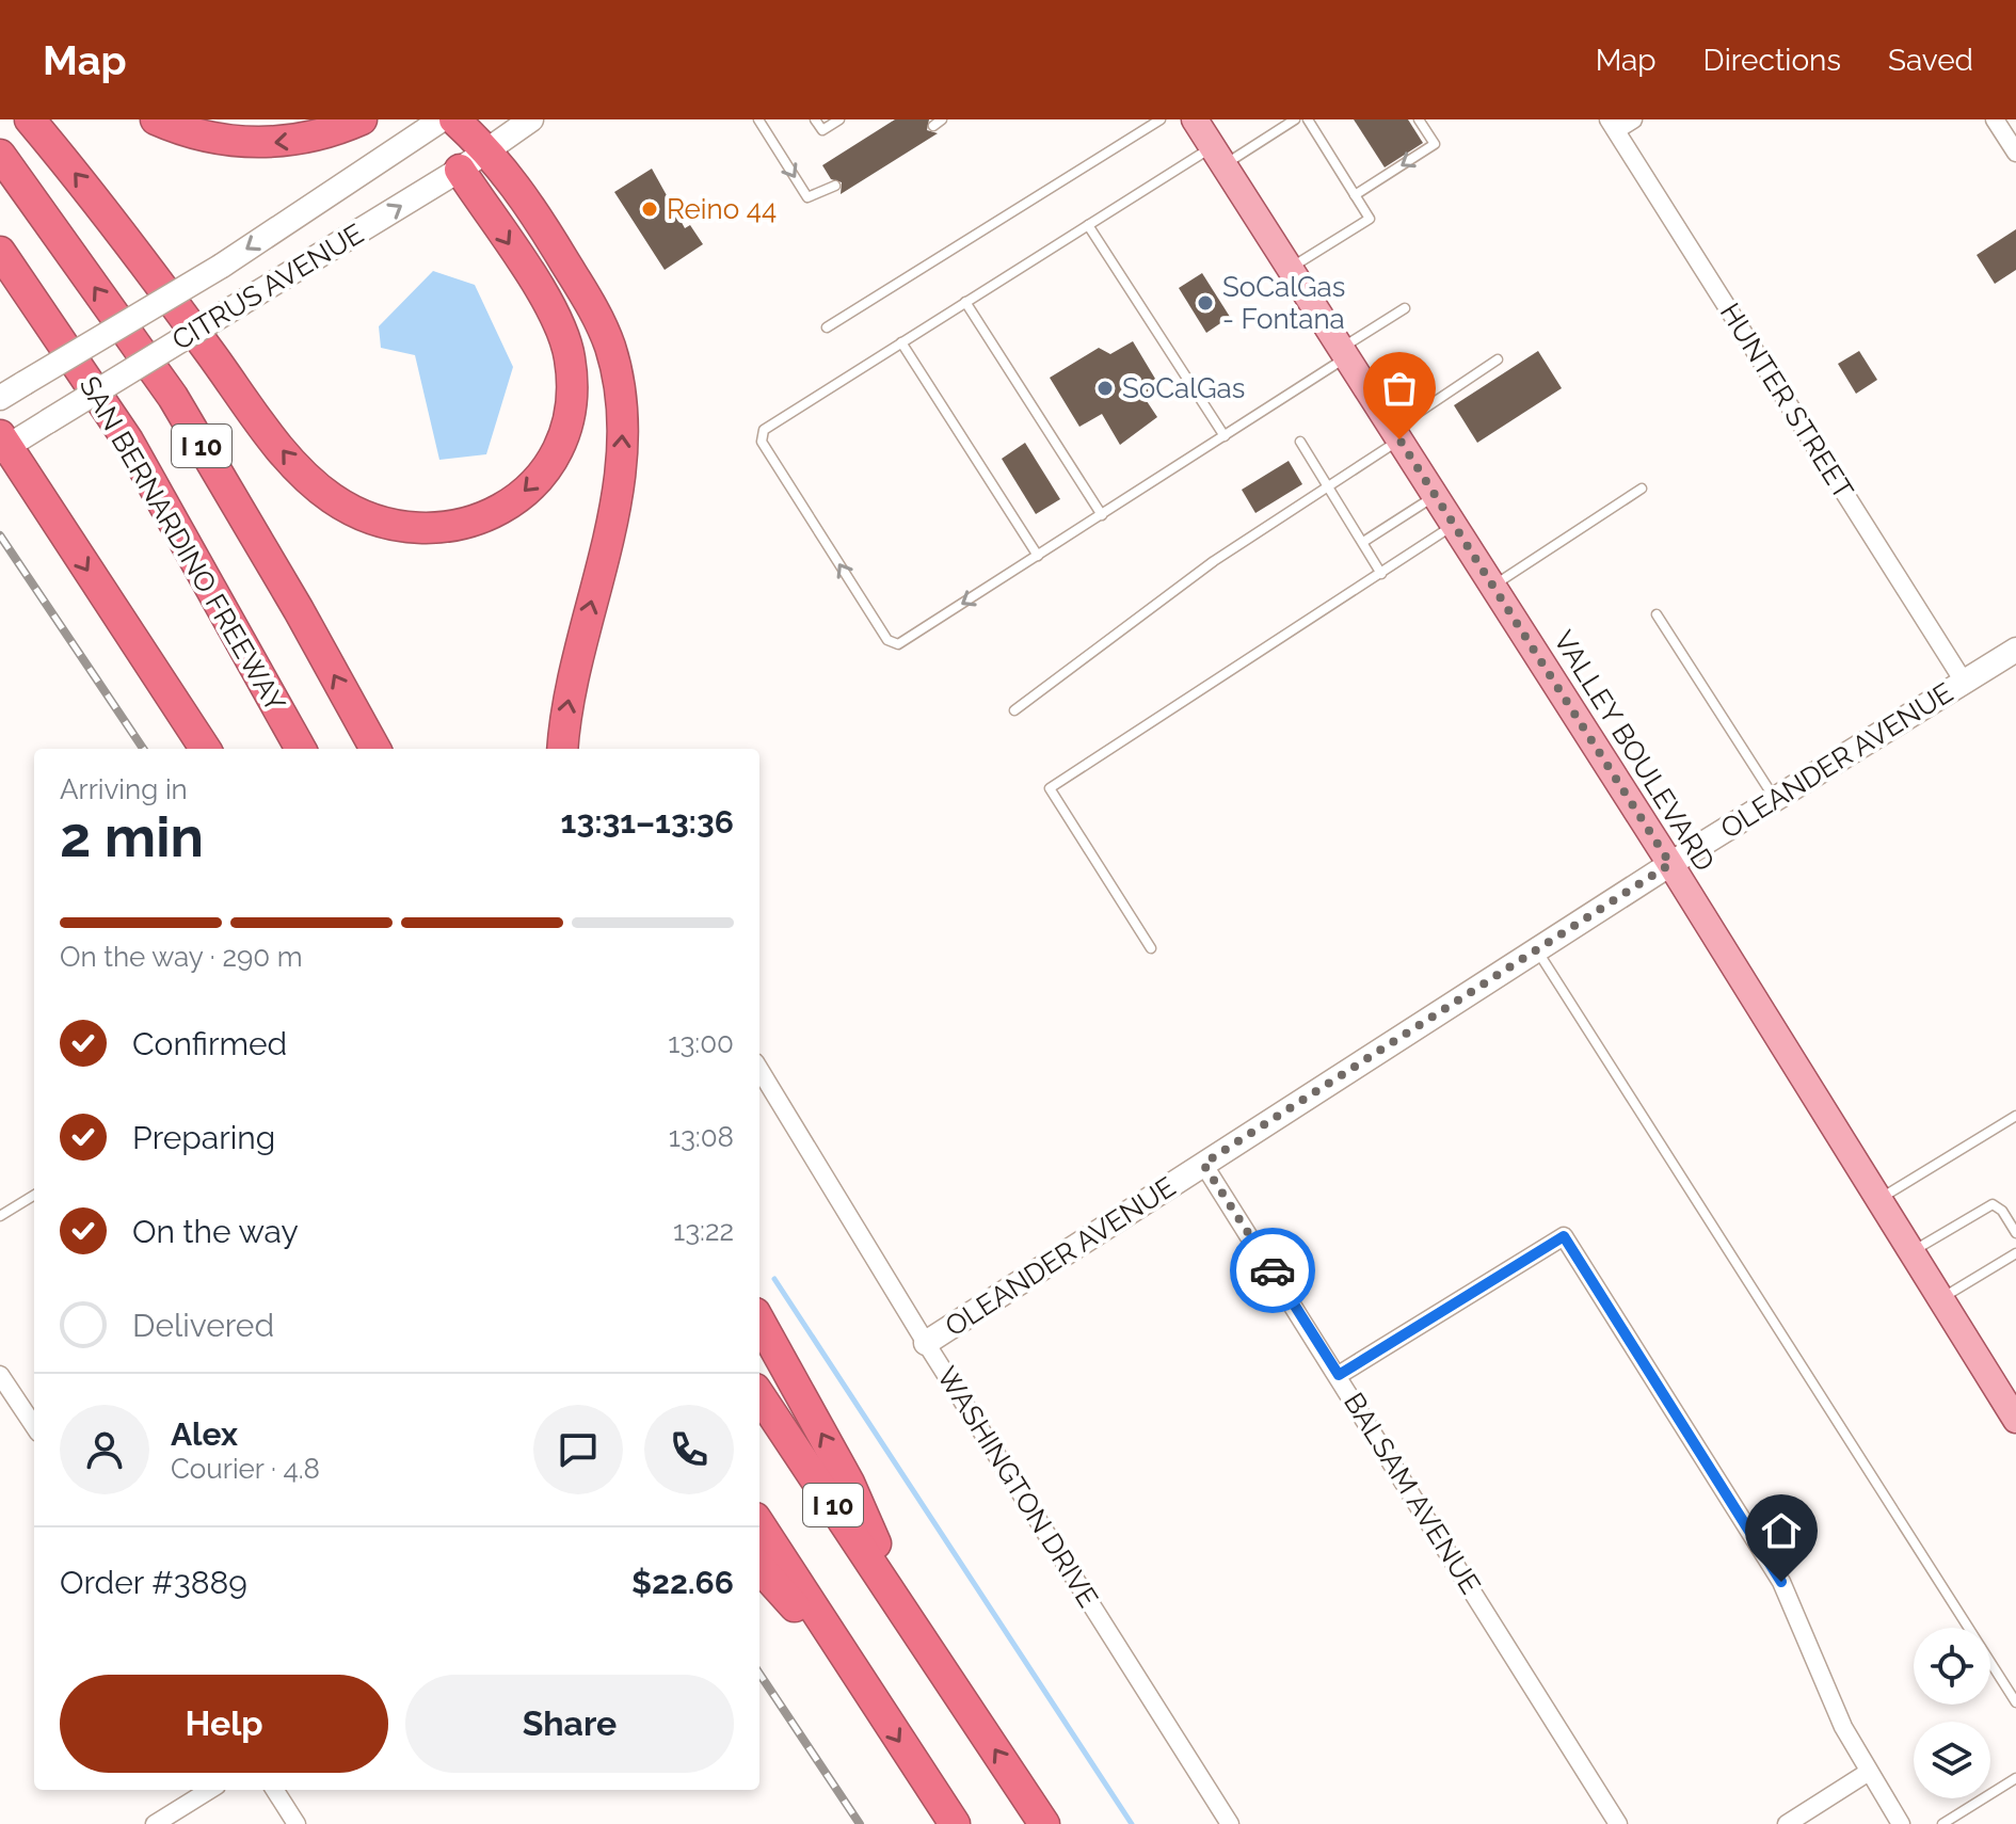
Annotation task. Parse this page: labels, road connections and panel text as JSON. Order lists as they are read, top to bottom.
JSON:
{
  "streets": {
    "highway": ["I 10", "SAN BERNARDINO FREEWAY"],
    "main road": ["VALLEY BOULEVARD"],
    "street": [
      "CITRUS AVENUE",
      "HUNTER STREET",
      "OLEANDER AVENUE",
      "WASHINGTON DRIVE",
      "BALSAM AVENUE"
    ]
  },
  "crossings": [
    ["HUNTER STREET", "OLEANDER AVENUE"],
    ["VALLEY BOULEVARD", "OLEANDER AVENUE"],
    ["OLEANDER AVENUE", "WASHINGTON DRIVE"],
    ["OLEANDER AVENUE", "BALSAM AVENUE"]
  ],
  "places": ["Reino 44", "SoCalGas - Fontana", "SoCalGas"],
  "page": {
    "header": "Map",
    "nav": ["Map", "Directions", "Saved"],
    "heading": ["2 min", "Arriving in", "13:31–13:36"],
    "panel": [
      "Alex",
      "Courier · 4.8",
      "Order #3889",
      "$22.66"
    ],
    "bar": "On the way · 290 m",
    "list": [
      ["Confirmed", "13:00"],
      ["Preparing", "13:08"],
      ["On the way", "13:22"],
      "Delivered"
    ],
    "buttons": ["Help", "Share"]
  }
}
